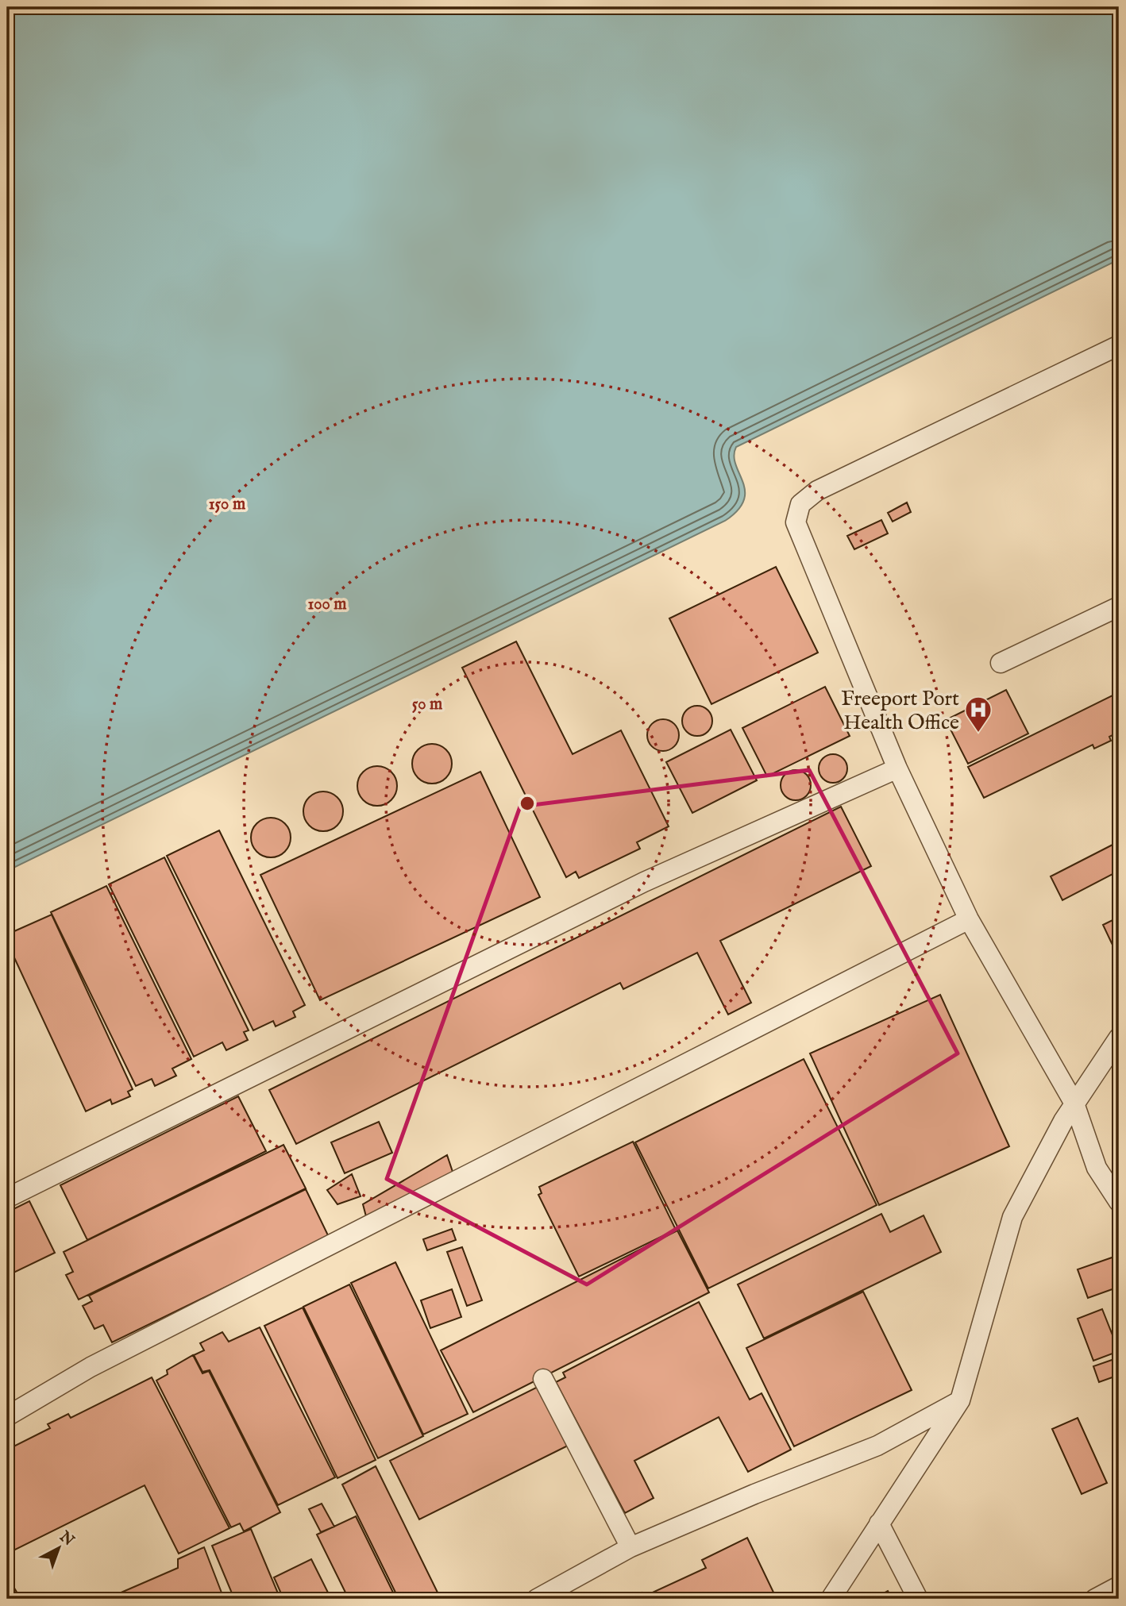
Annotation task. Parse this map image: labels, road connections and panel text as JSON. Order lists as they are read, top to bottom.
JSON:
{
  "places": {
    "hospital": ["Freeport Port Health Office"]
  },
  "north": "top right",
  "rings": ["150 m", "100 m", "50 m"]
}
